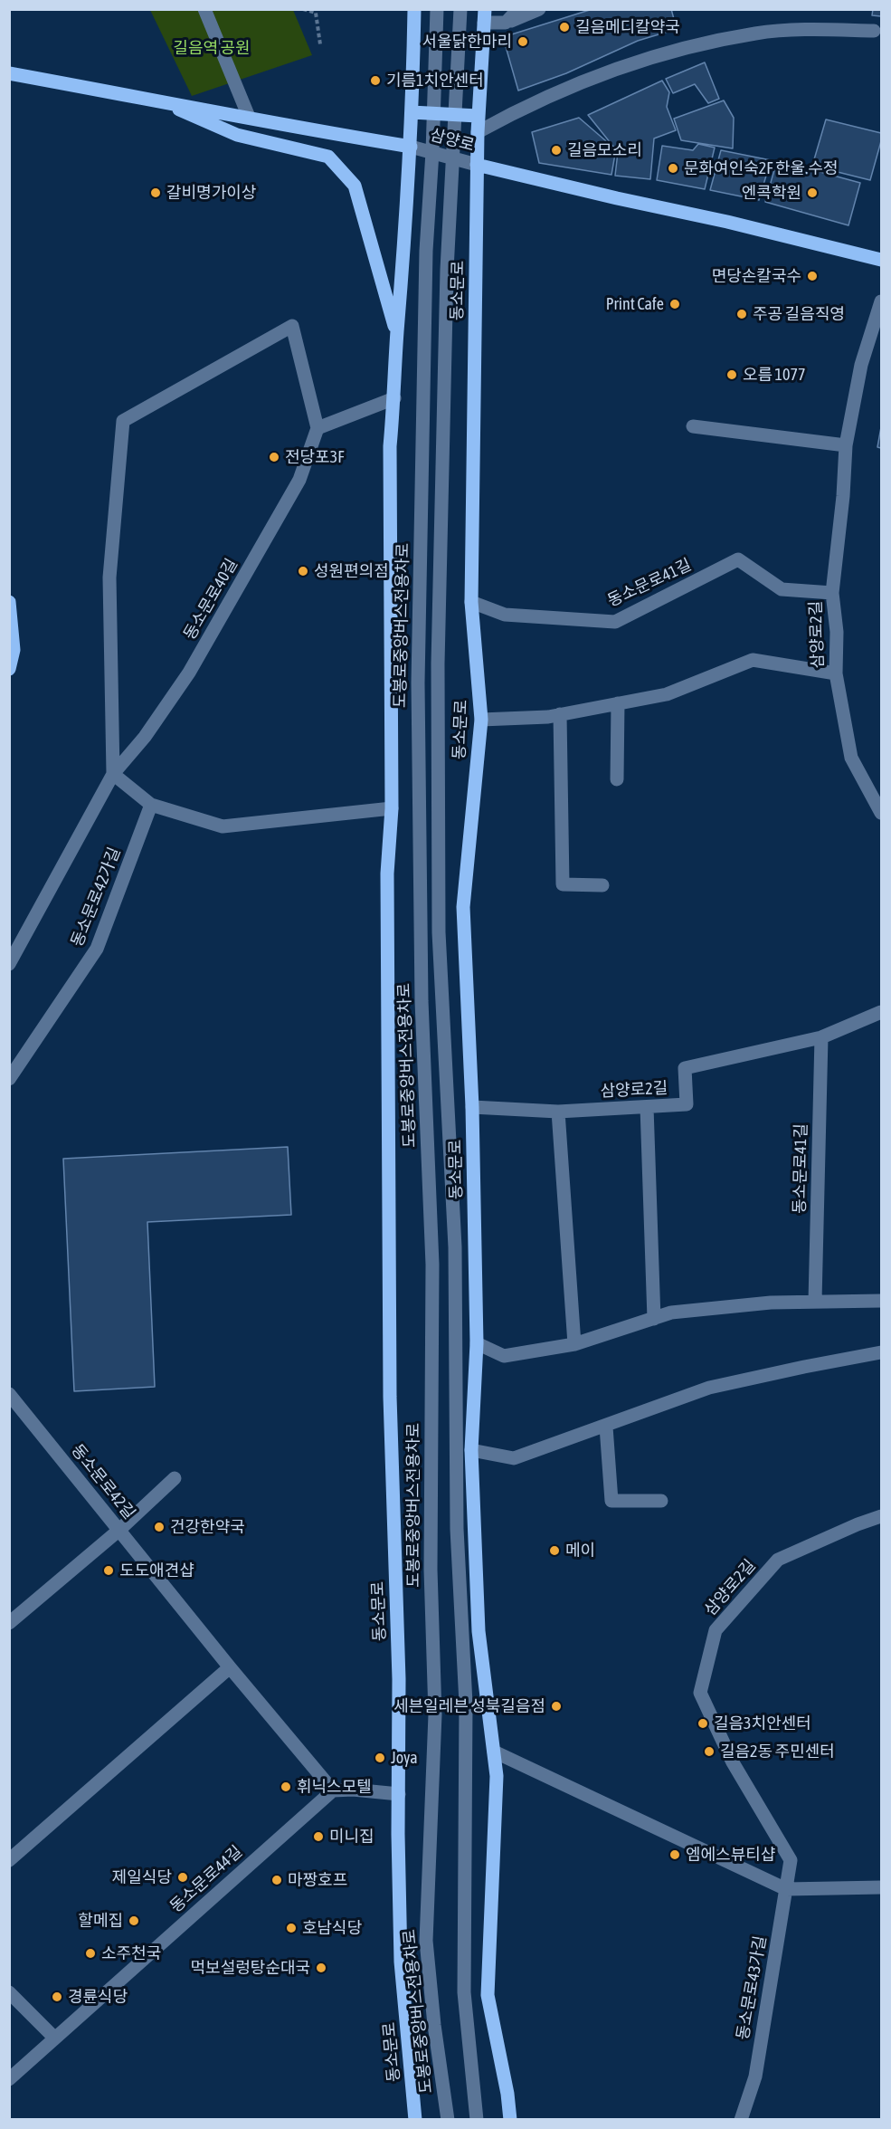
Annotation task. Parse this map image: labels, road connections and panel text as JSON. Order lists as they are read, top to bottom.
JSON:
{
  "streets": {
    "main road": ["삼양로", "동소문로"],
    "street": [
      "동소문로41길",
      "동소문로40길",
      "도봉로중앙버스전용차로",
      "삼양로2길",
      "동소문로42가길",
      "동소문로42길",
      "동소문로44길",
      "동소문로43가길"
    ]
  },
  "crossings": [
    ["삼양로", "동소문로"],
    ["삼양로", "도봉로중앙버스전용차로"],
    ["동소문로", "동소문로41길"],
    ["동소문로", "삼양로2길"],
    ["동소문로41길", "삼양로2길"],
    ["삼양로2길", "동소문로43가길"],
    ["동소문로42길", "동소문로44길"]
  ],
  "parks": ["길음역 공원"],
  "places": [
    "길음메디칼약국",
    "서울닭한마리",
    "기름1치안센터",
    "길음모소리",
    "문화여인숙2F 한울.수정",
    "갈비명가이상",
    "엔콕학원",
    "면당손칼국수",
    "Print Cafe",
    "주공 길음직영",
    "오름 1077",
    "전당포3F",
    "성원편의점",
    "건강한약국",
    "메이",
    "도도애견샵",
    "세븐일레븐 성북길음점",
    "길음3치안센터",
    "길음2동 주민센터",
    "Joya",
    "휘닉스모텔",
    "미니집",
    "엠에스뷰티샵",
    "제일식당",
    "마짱호프",
    "할메집",
    "호남식당",
    "소주천국",
    "먹보설렁탕순대국",
    "경륜식당"
  ]
}
